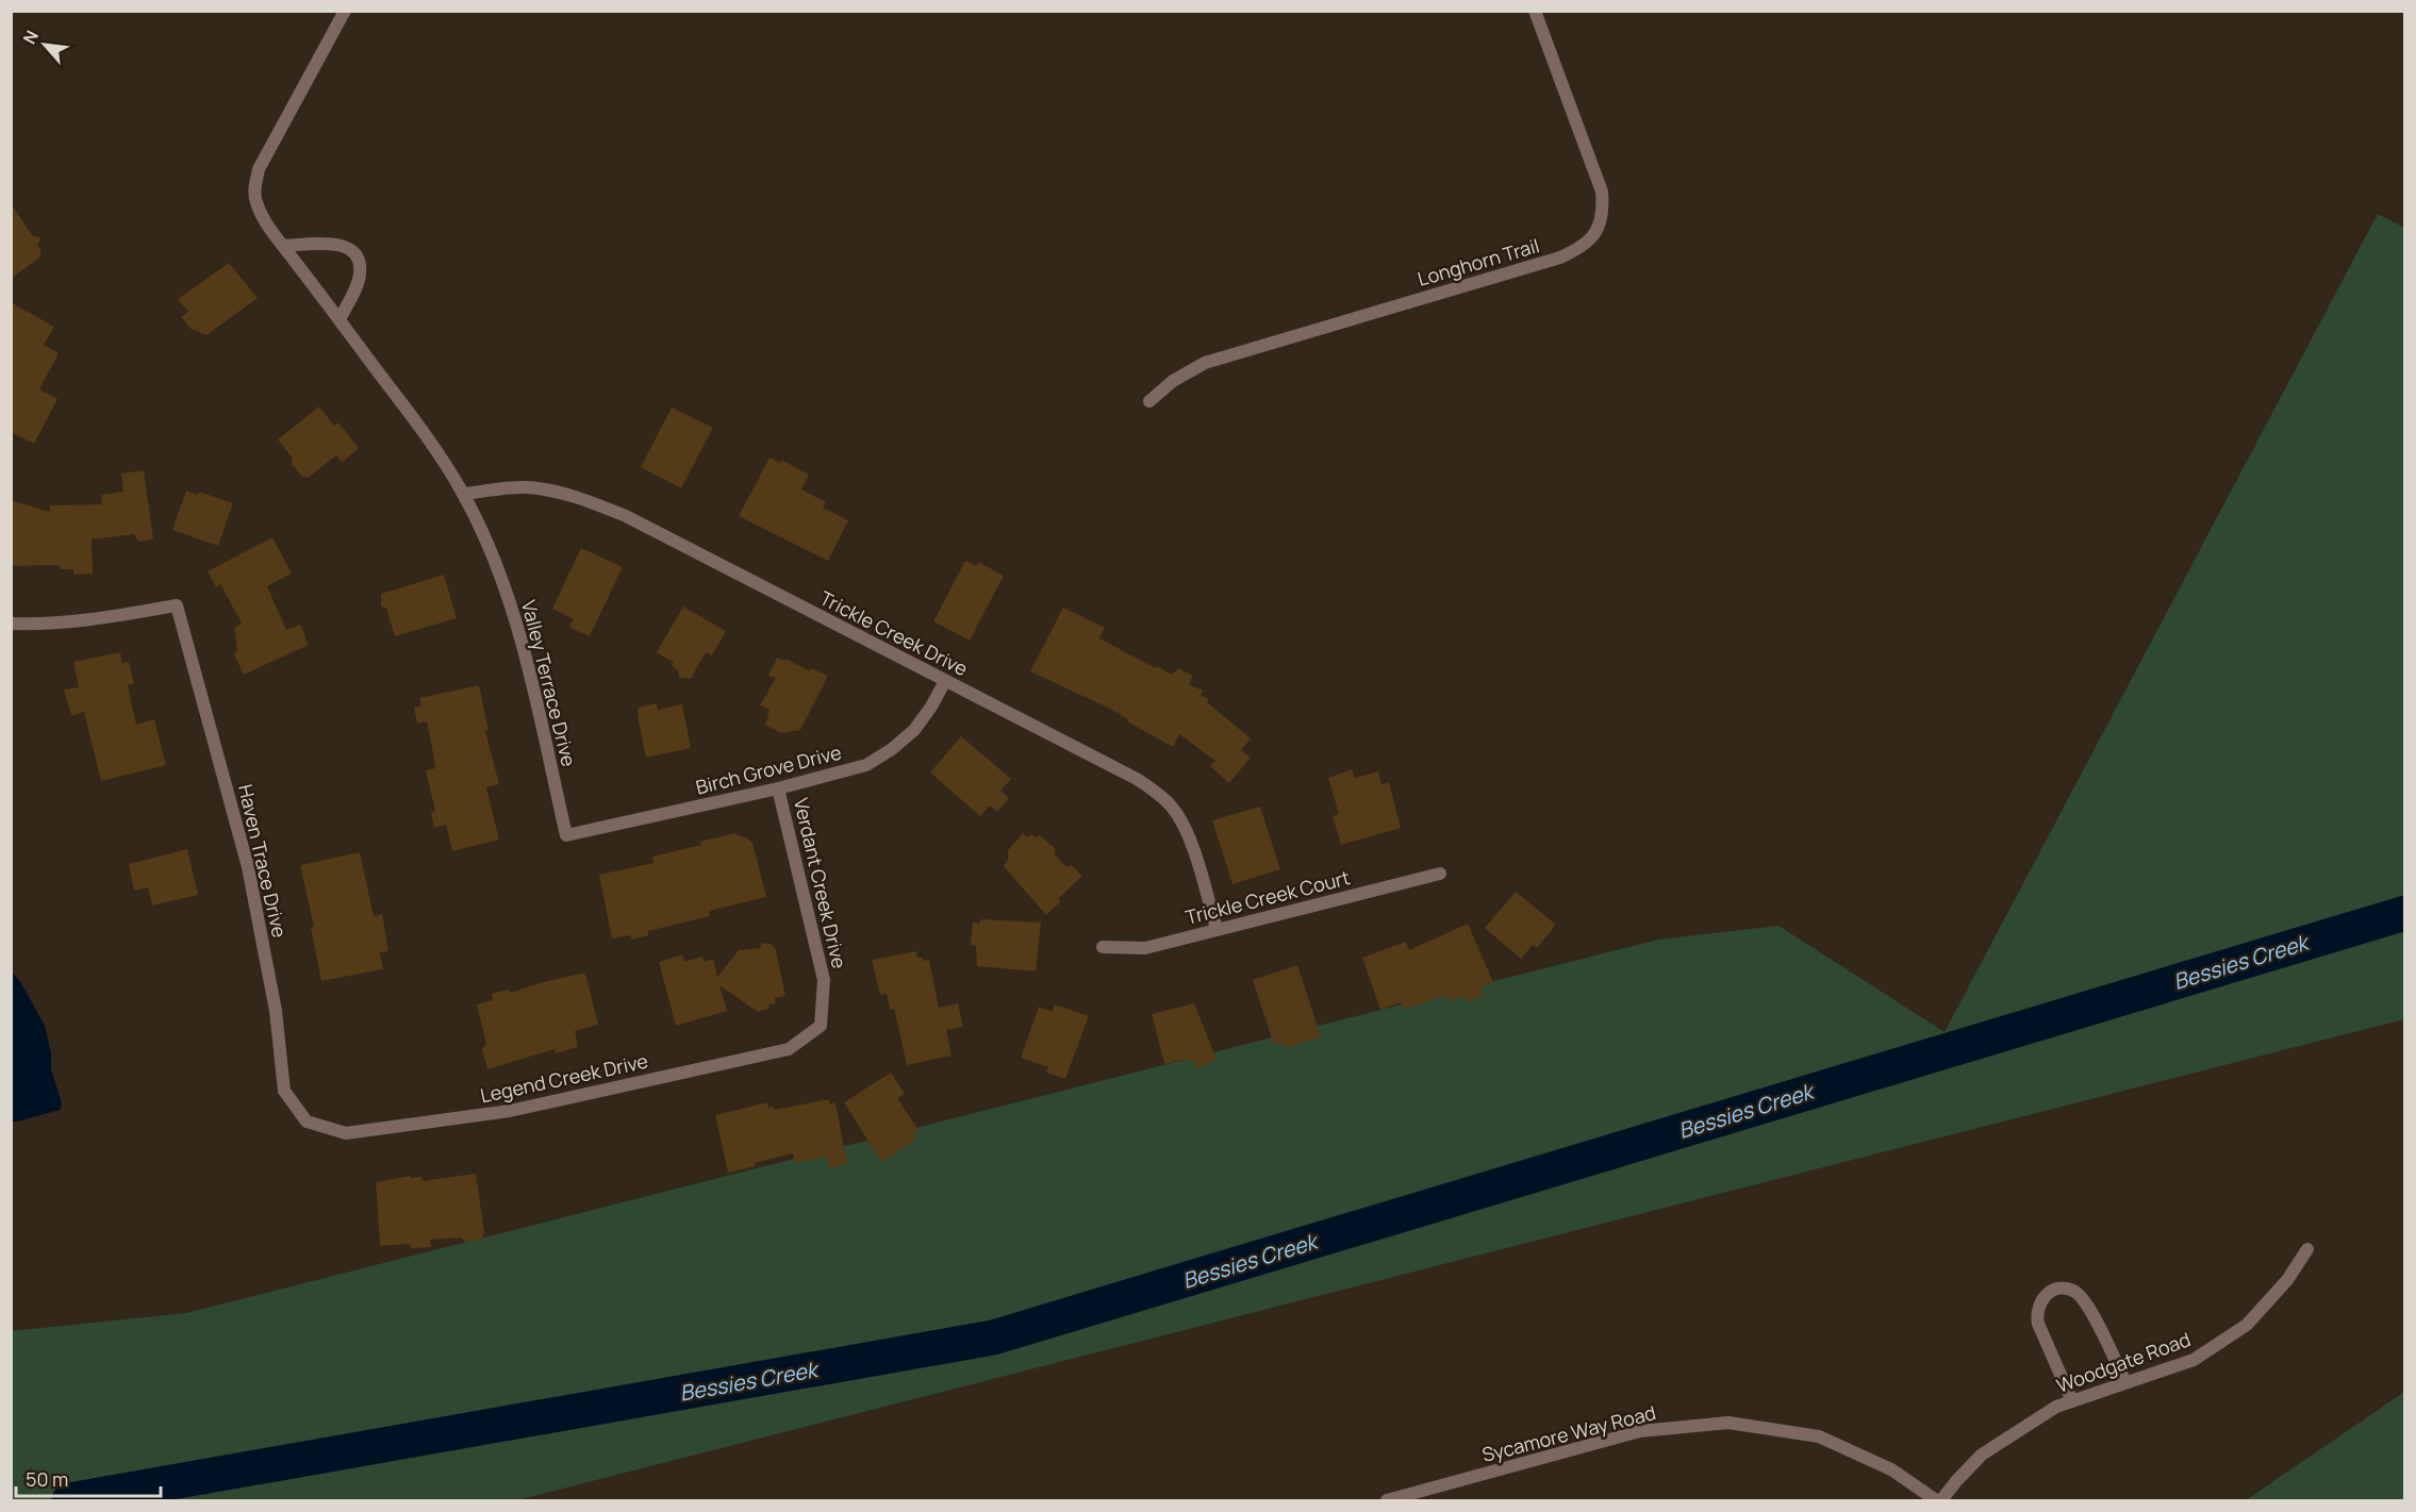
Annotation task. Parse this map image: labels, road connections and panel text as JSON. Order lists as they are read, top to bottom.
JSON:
{
  "streets": {
    "street": [
      "Longhorn Trail",
      "Trickle Creek Drive",
      "Valley Terrace Drive",
      "Birch Grove Drive",
      "Haven Trace Drive",
      "Verdant Creek Drive",
      "Trickle Creek Court",
      "Legend Creek Drive",
      "Woodgate Road",
      "Sycamore Way Road"
    ]
  },
  "crossings": [
    ["Trickle Creek Drive", "Valley Terrace Drive"],
    ["Trickle Creek Drive", "Birch Grove Drive"],
    ["Trickle Creek Drive", "Trickle Creek Court"],
    ["Valley Terrace Drive", "Birch Grove Drive"],
    ["Birch Grove Drive", "Verdant Creek Drive"],
    ["Haven Trace Drive", "Legend Creek Drive"],
    ["Verdant Creek Drive", "Legend Creek Drive"]
  ],
  "water": ["Bessies Creek"],
  "scale_bar": "50 m",
  "north": "top left"
}
